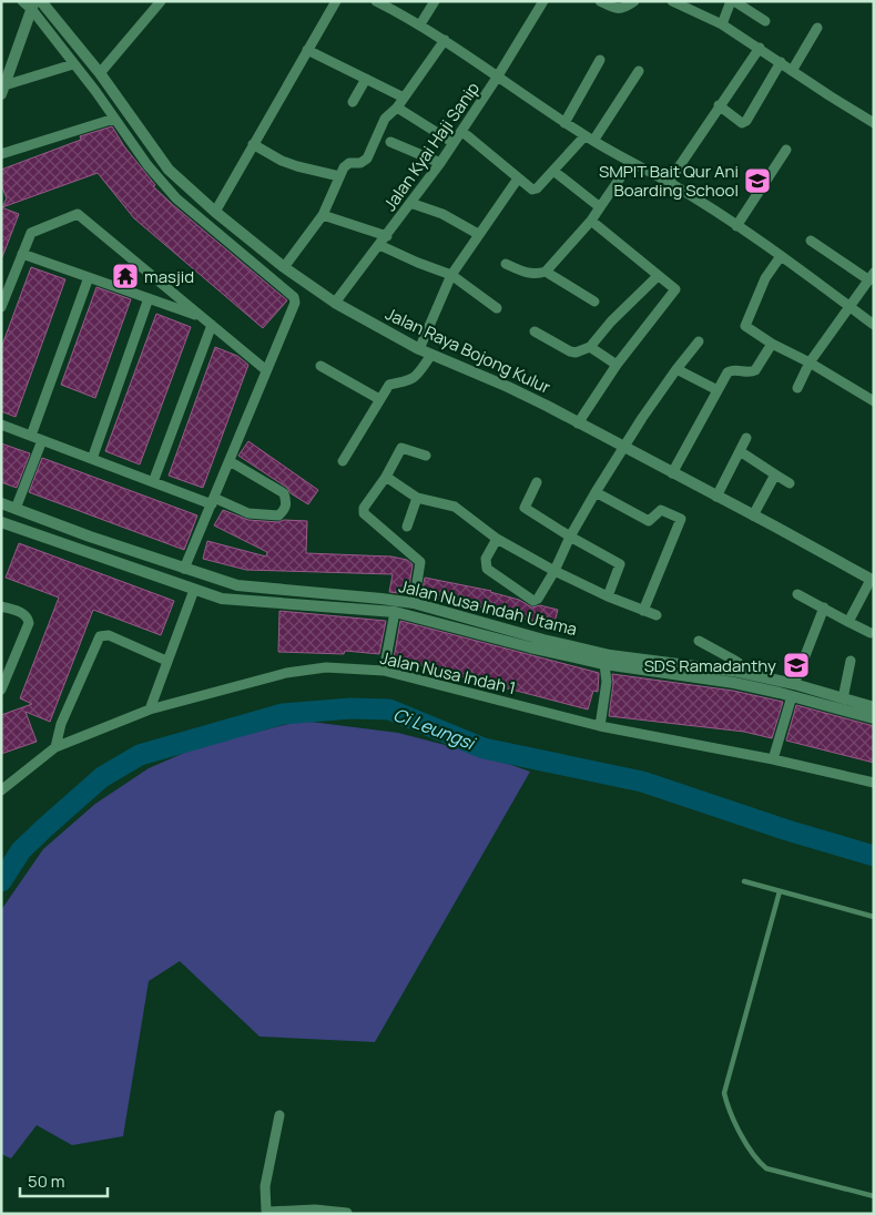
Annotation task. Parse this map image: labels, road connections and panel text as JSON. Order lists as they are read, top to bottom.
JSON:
{
  "streets": {
    "street": [
      "Jalan Kyai Haji Sanip",
      "Jalan Raya Bojong Kulur",
      "Jalan Nusa Indah Utama",
      "Jalan Nusa Indah 1"
    ]
  },
  "crossings": [
    ["Jalan Kyai Haji Sanip", "Jalan Raya Bojong Kulur"]
  ],
  "water": ["Ci Leungsi"],
  "places": {
    "school or university": ["SMPIT Bait Qur Ani Boarding School", "SDS Ramadanthy"],
    "temple": ["masjid"]
  },
  "scale_bar": "50 m"
}
